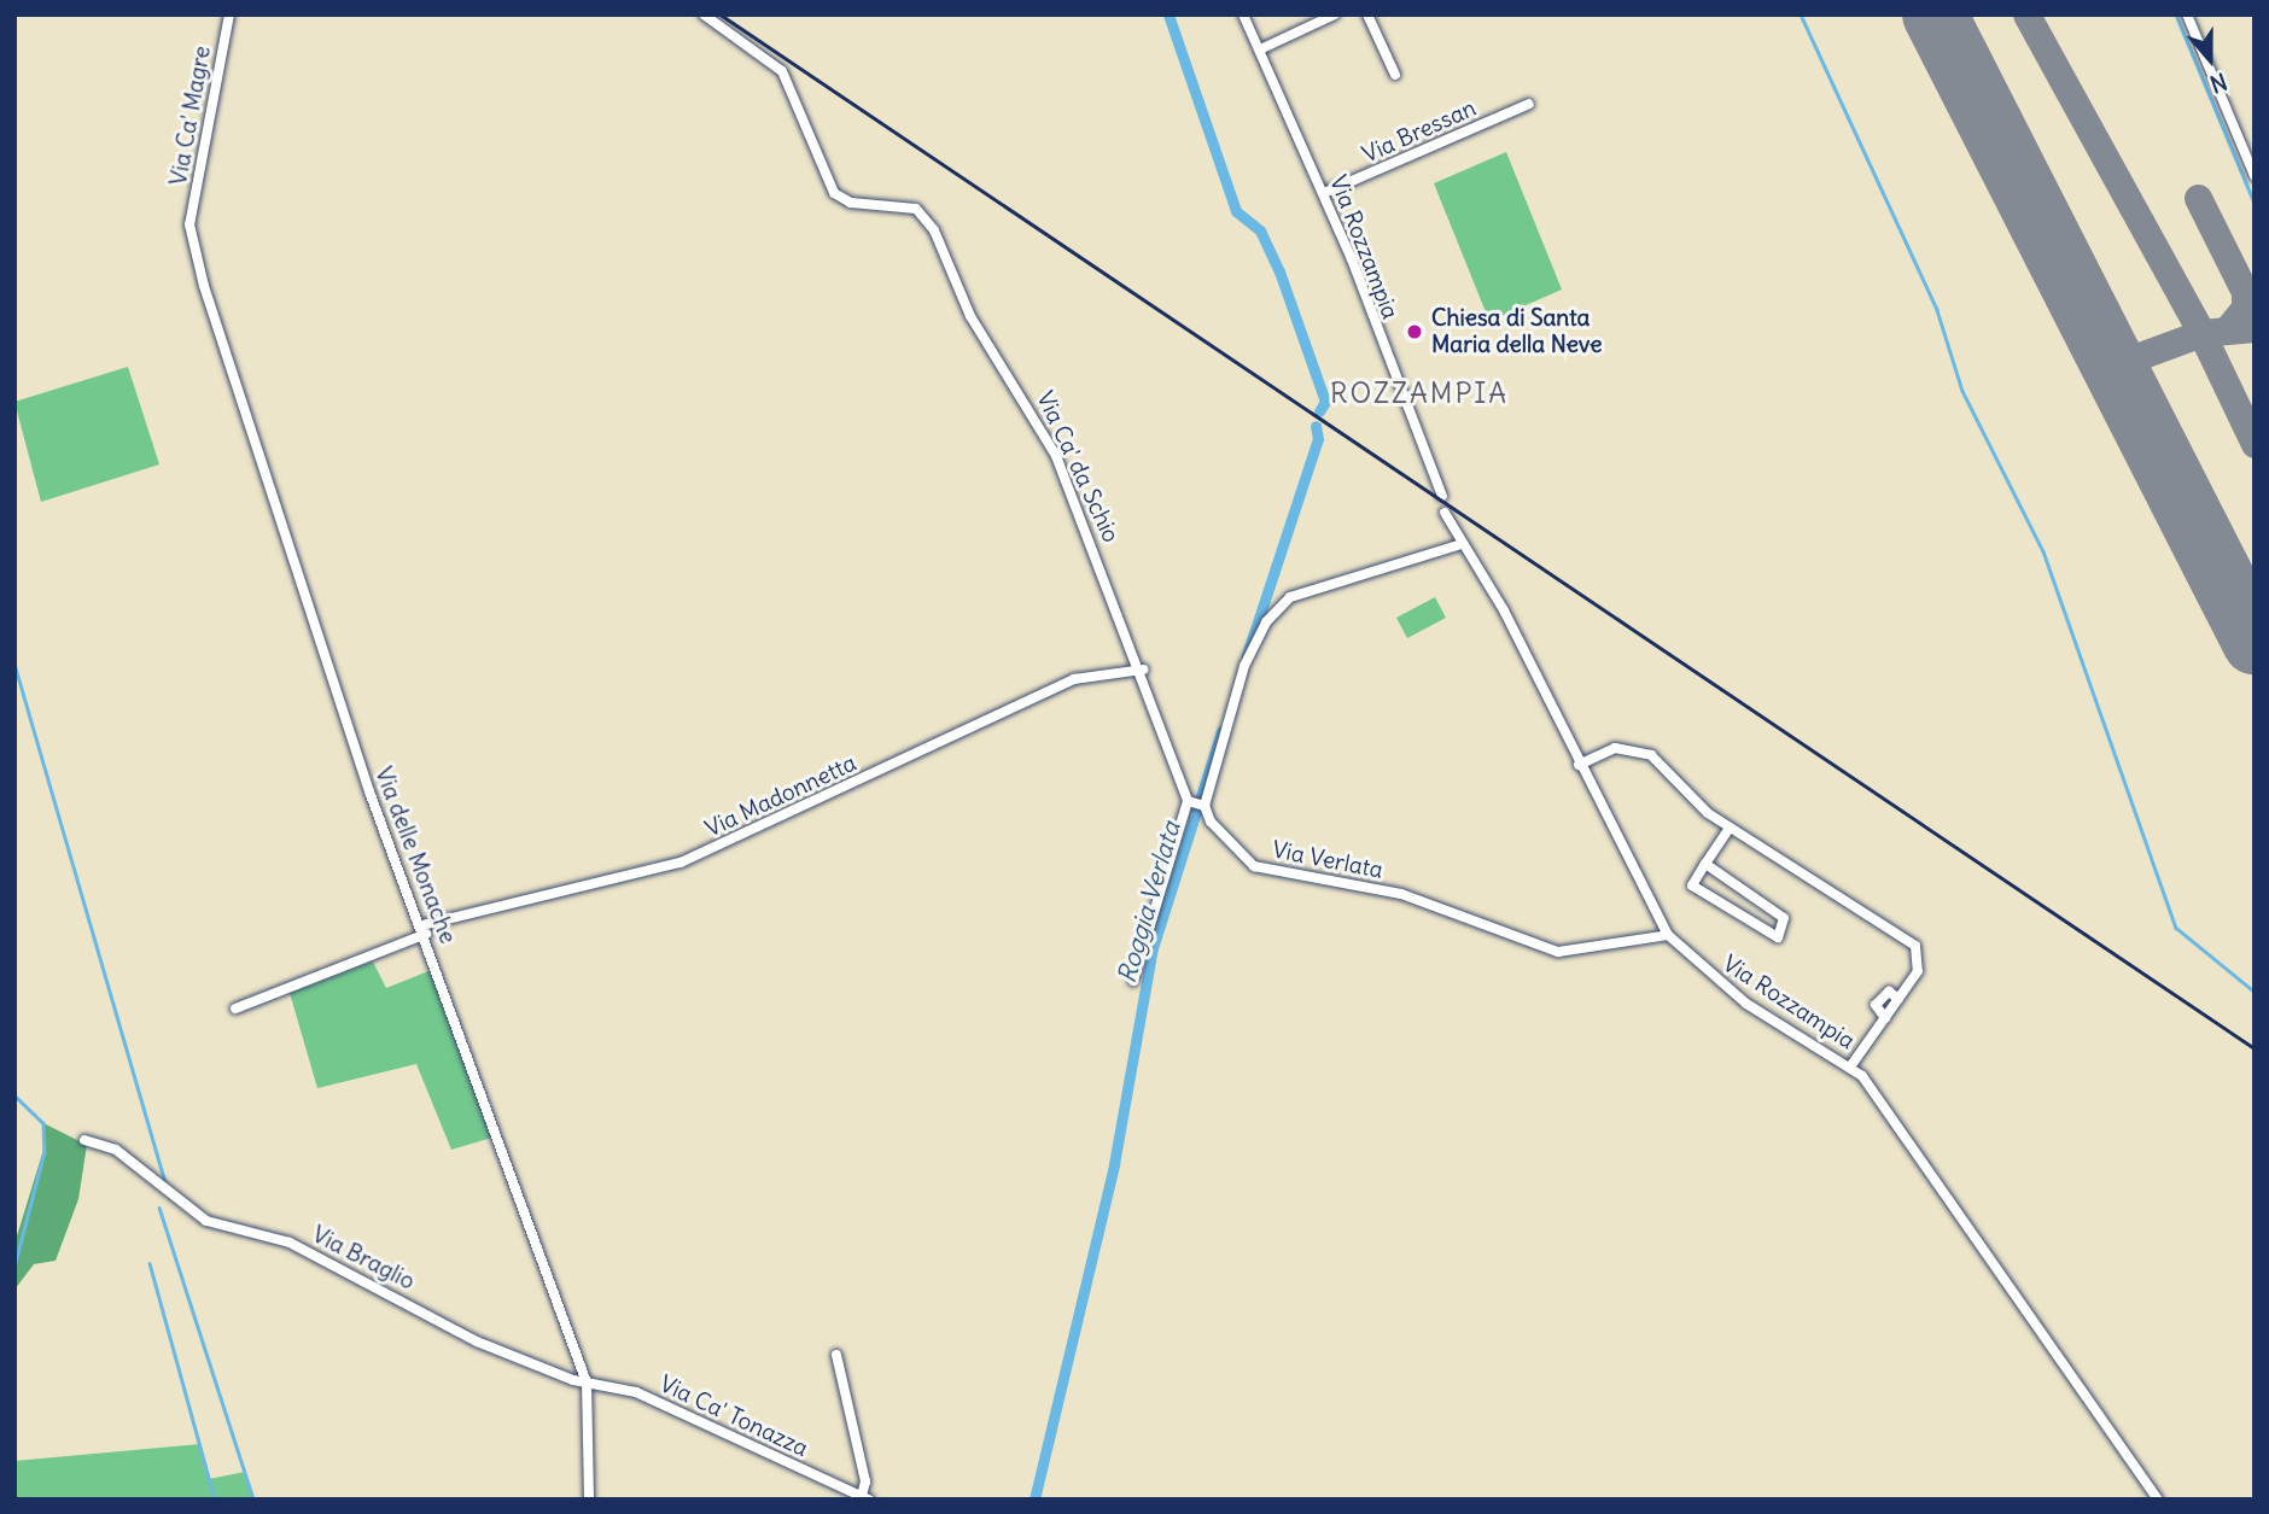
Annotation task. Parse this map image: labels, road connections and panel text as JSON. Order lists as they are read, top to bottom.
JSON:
{
  "streets": {
    "street": [
      "Via Ca' Magre",
      "Via Bressan",
      "Via Rozzampia",
      "Via Ca' da Schio",
      "Via Madonnetta",
      "Via delle Monache",
      "Via Verlata",
      "Via Braglio",
      "Via Ca' Tonazza"
    ]
  },
  "crossings": [
    ["Via Ca' Magre", "Via delle Monache"],
    ["Via Bressan", "Via Rozzampia"],
    ["Via Rozzampia", "Via Verlata"],
    ["Via Ca' da Schio", "Via Madonnetta"],
    ["Via Ca' da Schio", "Via Verlata"],
    ["Via Madonnetta", "Via delle Monache"],
    ["Via delle Monache", "Via Braglio"],
    ["Via delle Monache", "Via Ca' Tonazza"],
    ["Via Braglio", "Via Ca' Tonazza"]
  ],
  "districts": ["ROZZAMPIA"],
  "water": ["Roggia Verlata"],
  "places": ["Chiesa di Santa Maria della Neve"],
  "north": "bottom"
}
